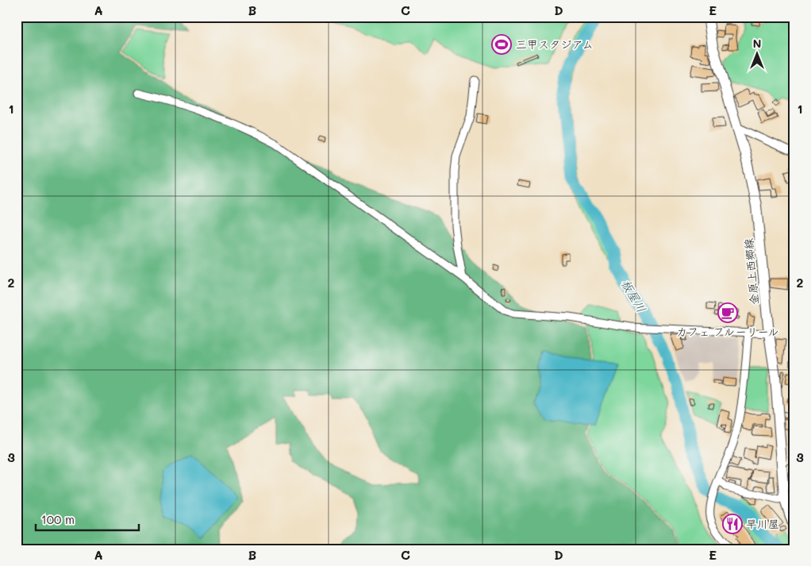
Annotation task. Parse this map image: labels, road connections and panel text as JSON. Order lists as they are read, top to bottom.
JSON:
{
  "streets": {
    "main road": ["金原上西郷線"]
  },
  "water": ["板屋川"],
  "places": {
    "sports": ["三甲スタジアム"],
    "cafe": ["カフェ フルーリール"],
    "restaurant": ["早川屋"]
  },
  "scale_bar": "100 m",
  "north": "top",
  "grid": {
    "columns": [
      "A",
      "B",
      "C",
      "D",
      "E"
    ],
    "rows": ["1", "2", "3"]
  }
}
